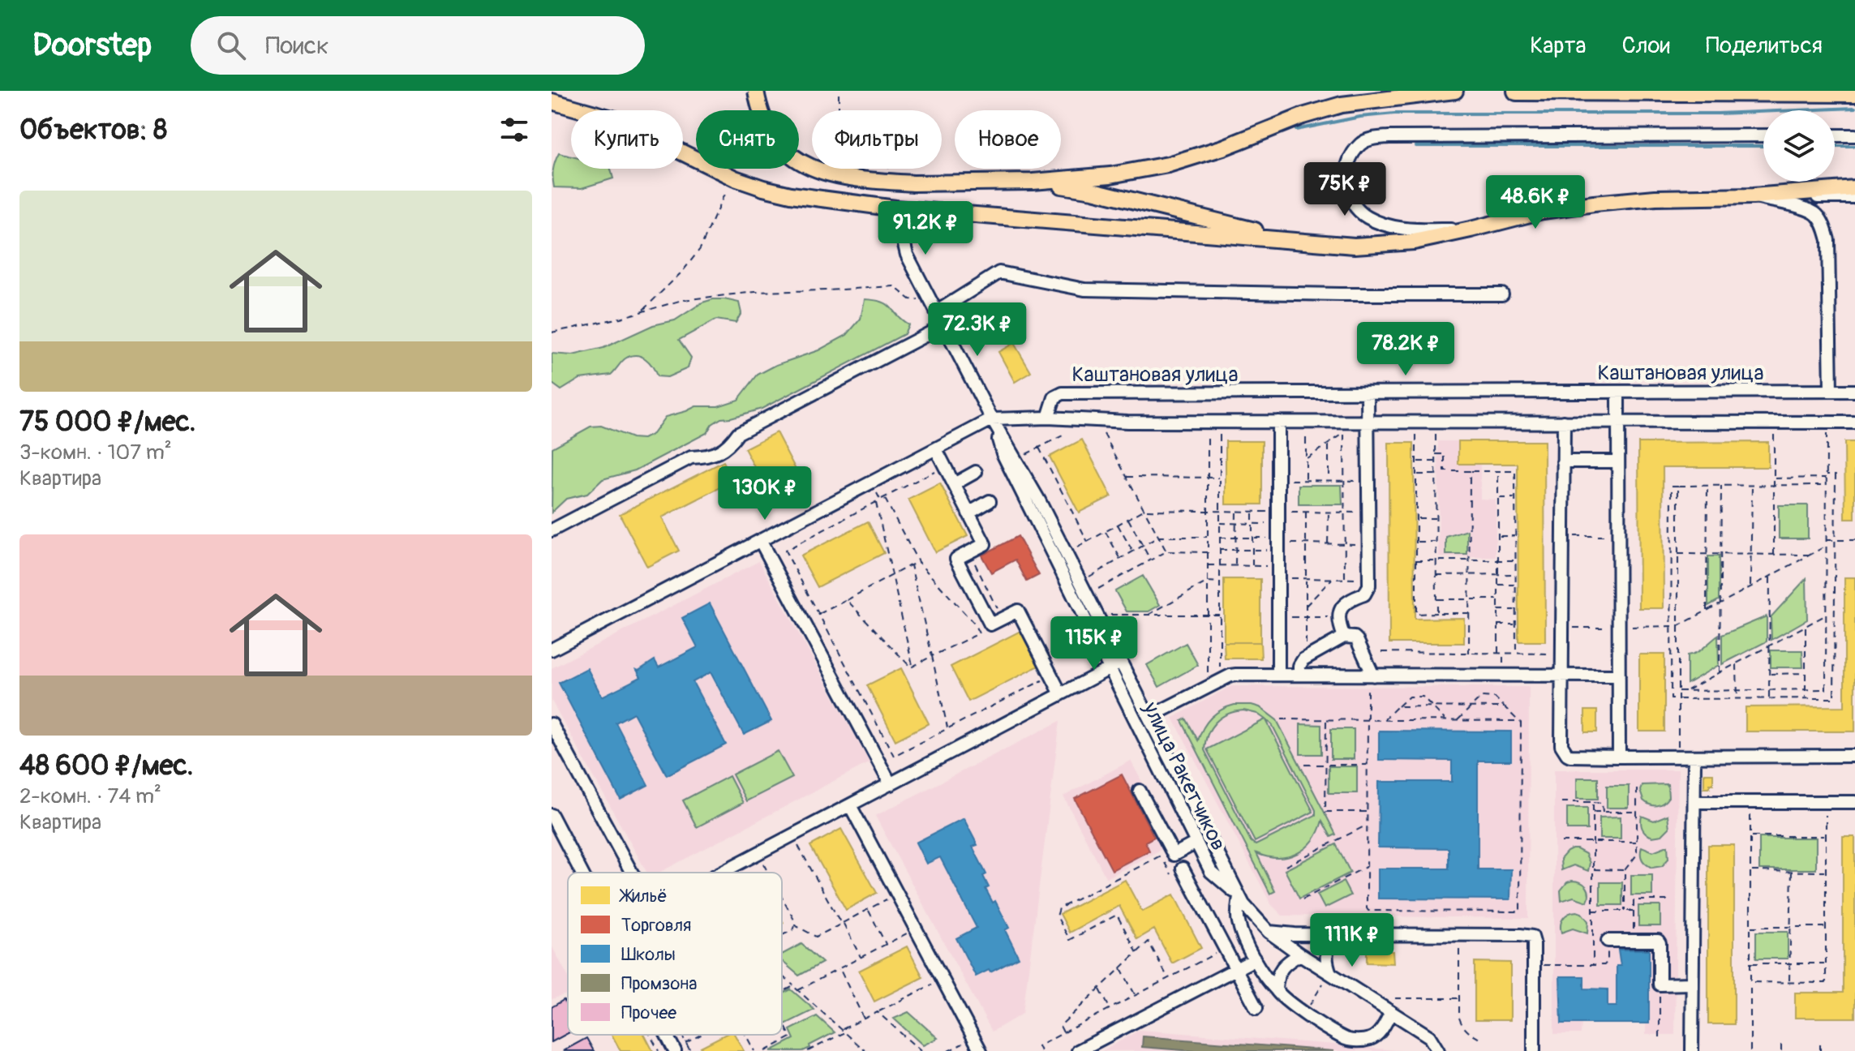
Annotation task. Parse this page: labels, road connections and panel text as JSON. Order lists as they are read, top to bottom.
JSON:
{
  "streets": {
    "street": ["Каштановая улица", "улица Ракетчиков"]
  },
  "legend": [
    "Жильё",
    "Торговля",
    "Школы",
    "Промзона",
    "Прочее"
  ],
  "page": {
    "header": "Doorstep",
    "search": "Поиск",
    "nav": ["Карта", "Слои", "Поделиться"],
    "heading": "Объектов: 8",
    "chip": [
      "Купить",
      "Снять",
      "Фильтры",
      "Новое"
    ],
    "price": [
      "75K ₽",
      "48.6K ₽",
      "91.2K ₽",
      "72.3K ₽",
      "78.2K ₽",
      "130K ₽",
      "115K ₽",
      "111K ₽"
    ],
    "list": [
      {
        "name": "75 000 ₽/мес.",
        "note": "3-комн. · 107 m² · Квартира"
      },
      {
        "name": "48 600 ₽/мес.",
        "note": "2-комн. · 74 m² · Квартира"
      }
    ]
  }
}
